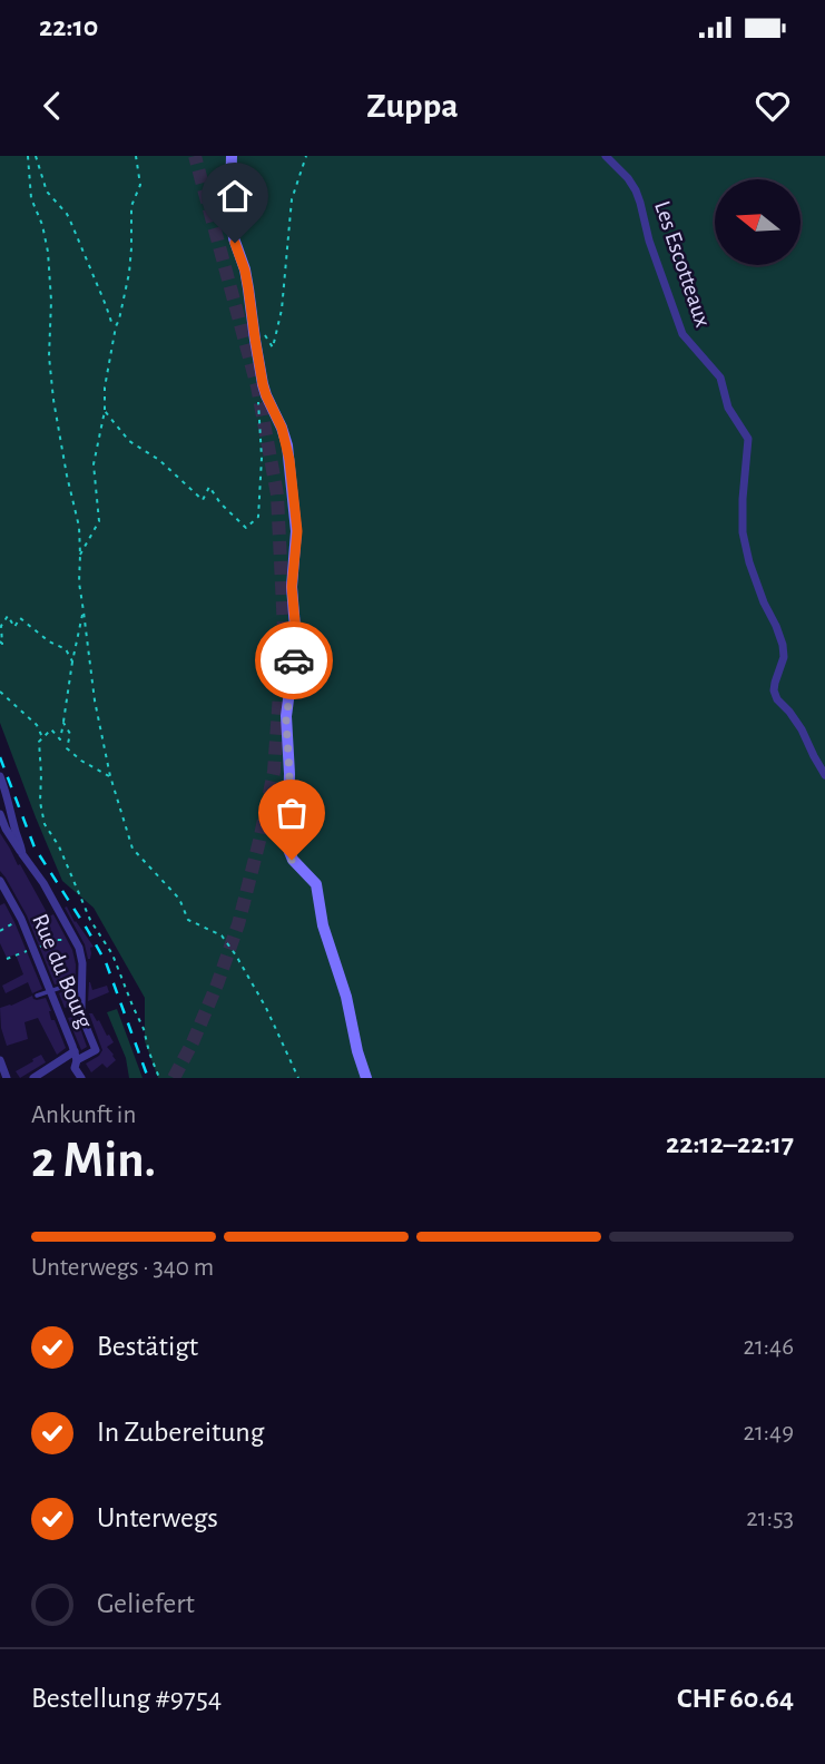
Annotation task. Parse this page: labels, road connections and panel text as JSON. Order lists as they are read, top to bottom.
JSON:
{
  "streets": {
    "street": ["Les Escotteaux", "Rue du Bourg"]
  },
  "north": "left",
  "page": {
    "status": "22:10",
    "header": "Zuppa",
    "heading": ["2 Min.", "Ankunft in", "22:12–22:17"],
    "panel": ["Bestellung #9754", "CHF 60.64"],
    "bar": "Unterwegs · 340 m",
    "list": [
      ["Bestätigt", "21:46"],
      ["In Zubereitung", "21:49"],
      ["Unterwegs", "21:53"],
      "Geliefert"
    ]
  }
}
